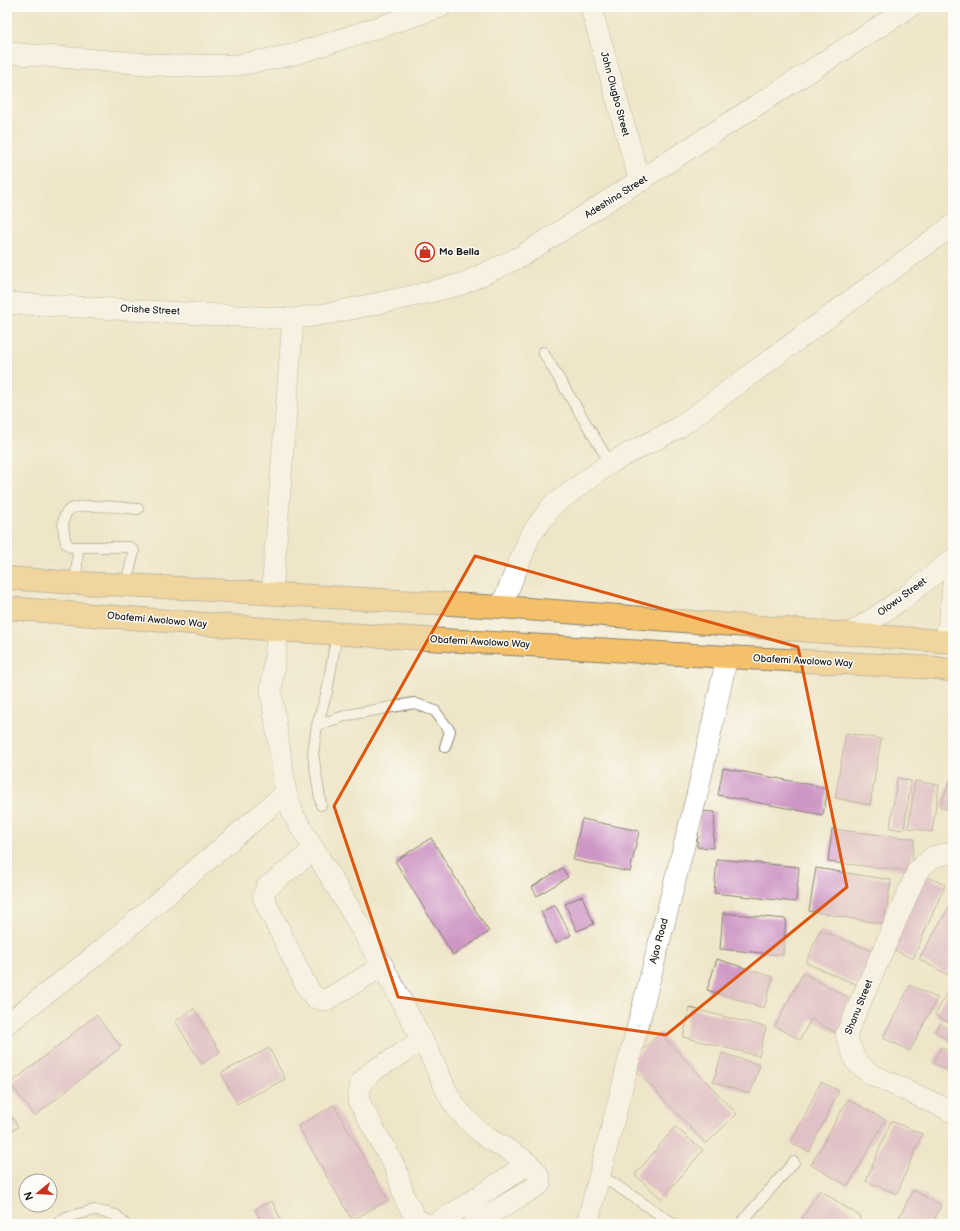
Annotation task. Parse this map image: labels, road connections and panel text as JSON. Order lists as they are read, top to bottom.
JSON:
{
  "streets": {
    "main road": ["Obafemi Awolowo Way"],
    "street": [
      "John Olugbo Street",
      "Adeshina Street",
      "Orishe Street",
      "Olowu Street",
      "Ajao Road",
      "Shanu Street"
    ]
  },
  "crossings": [
    ["John Olugbo Street", "Adeshina Street"],
    ["Adeshina Street", "Orishe Street"],
    ["Obafemi Awolowo Way", "Ajao Road"]
  ],
  "places": {
    "shop": ["Mo Bella"]
  },
  "north": "left"
}
